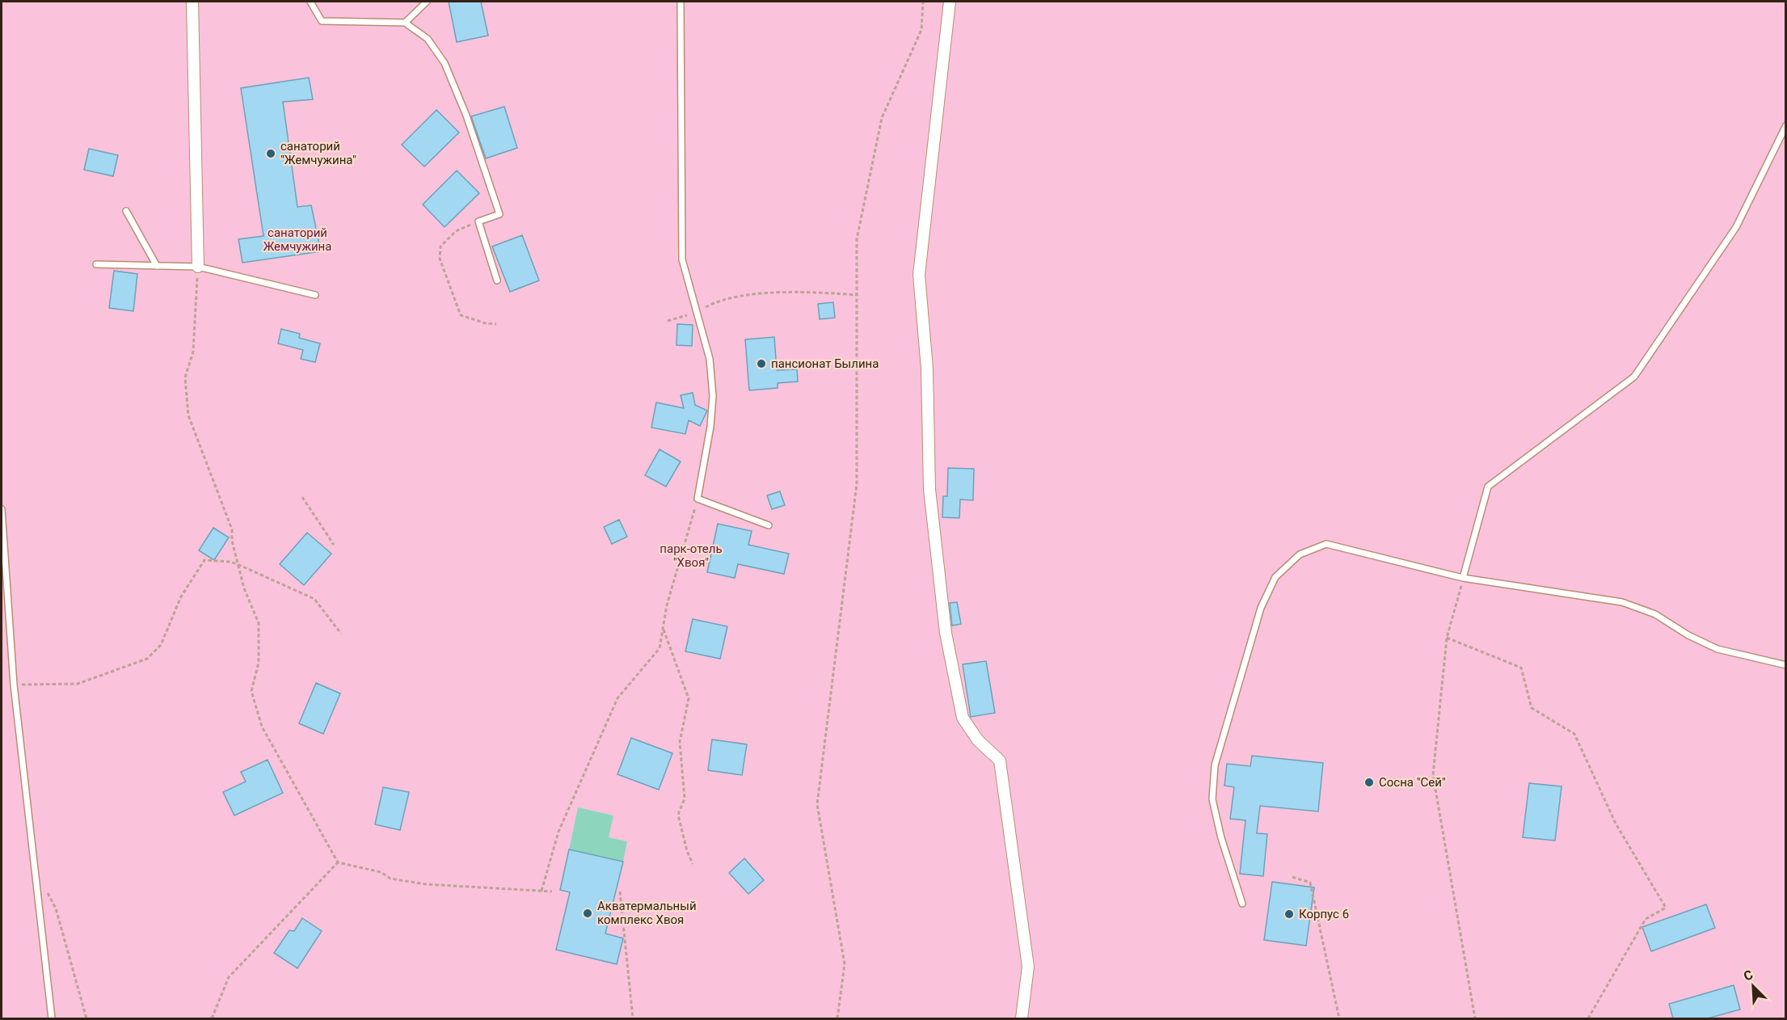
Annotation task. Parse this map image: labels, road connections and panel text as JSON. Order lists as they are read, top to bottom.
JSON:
{
  "parks": ["санаторий Жемчужина", "парк-отель \"Хвоя\""],
  "places": [
    "санаторий \"Жемчужина\"",
    "пансионат Былина",
    "Сосна \"Сей\"",
    "Акватермальный комплекс Хвоя",
    "Корпус 6"
  ],
  "north": "top left"
}
